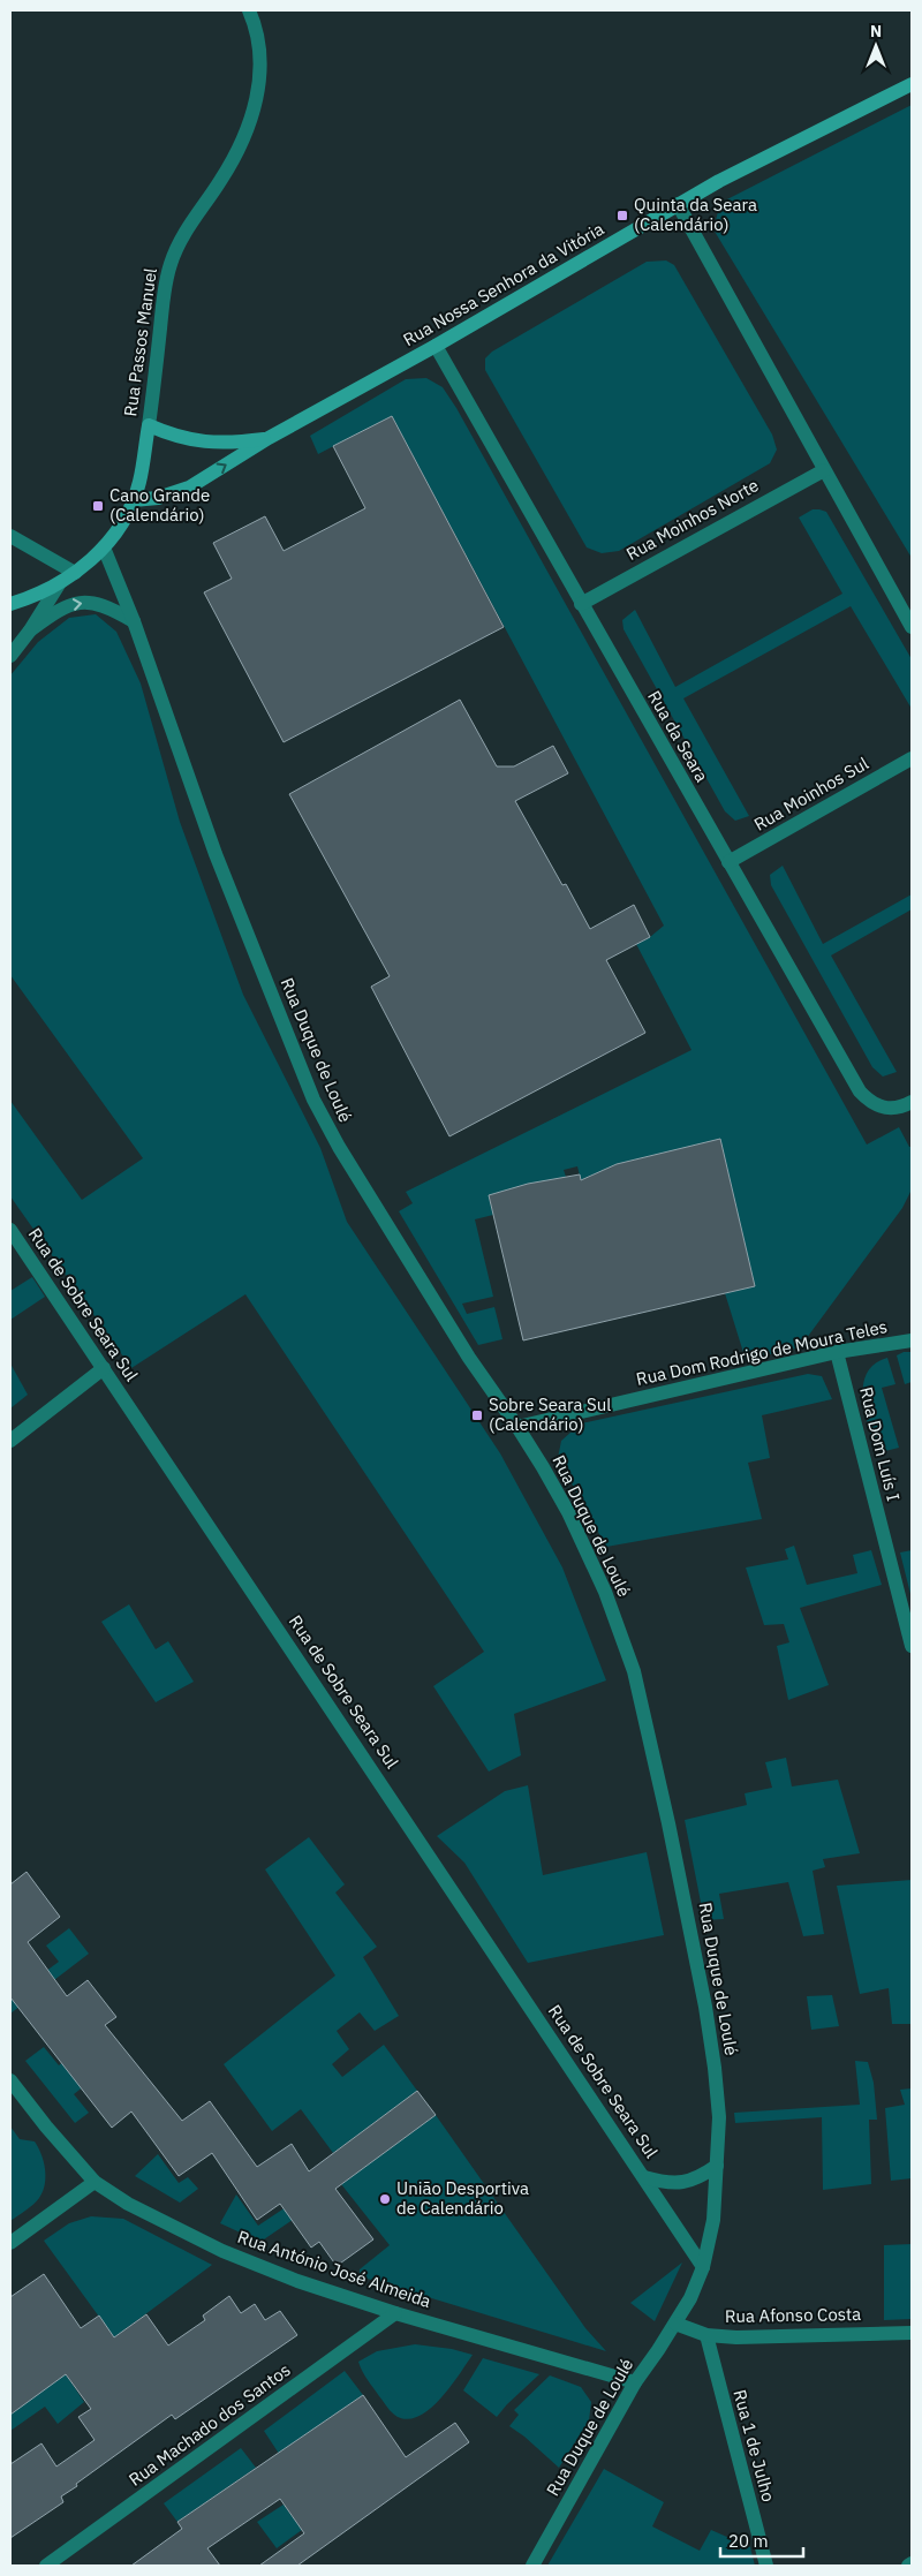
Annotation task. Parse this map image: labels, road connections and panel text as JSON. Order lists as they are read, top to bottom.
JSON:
{
  "streets": {
    "main road": ["Rua Nossa Senhora da Vitória", "Rua Passos Manuel"],
    "street": [
      "Rua Moinhos Norte",
      "Rua da Seara",
      "Rua Moinhos Sul",
      "Rua Duque de Loulé",
      "Rua de Sobre Seara Sul",
      "Rua Dom Rodrigo de Moura Teles",
      "Rua Dom Luís I",
      "Rua António José Almeida",
      "Rua Afonso Costa",
      "Rua Machado dos Santos",
      "Rua 1 de Julho"
    ]
  },
  "crossings": [
    ["Rua Nossa Senhora da Vitória", "Rua Passos Manuel"],
    ["Rua Nossa Senhora da Vitória", "Rua da Seara"],
    ["Rua Passos Manuel", "Rua Duque de Loulé"],
    ["Rua Moinhos Norte", "Rua da Seara"],
    ["Rua da Seara", "Rua Moinhos Sul"],
    ["Rua Duque de Loulé", "Rua de Sobre Seara Sul"],
    ["Rua Duque de Loulé", "Rua Dom Rodrigo de Moura Teles"],
    ["Rua Duque de Loulé", "Rua António José Almeida"],
    ["Rua Duque de Loulé", "Rua Afonso Costa"],
    ["Rua Dom Rodrigo de Moura Teles", "Rua Dom Luís I"],
    ["Rua António José Almeida", "Rua Machado dos Santos"],
    ["Rua Afonso Costa", "Rua 1 de Julho"]
  ],
  "places": {
    "transit": ["Quinta da Seara (Calendário)", "Cano Grande (Calendário)", "Sobre Seara Sul (Calendário)"],
    "other": ["União Desportiva de Calendário"]
  },
  "scale_bar": "20 m",
  "north": "top"
}
